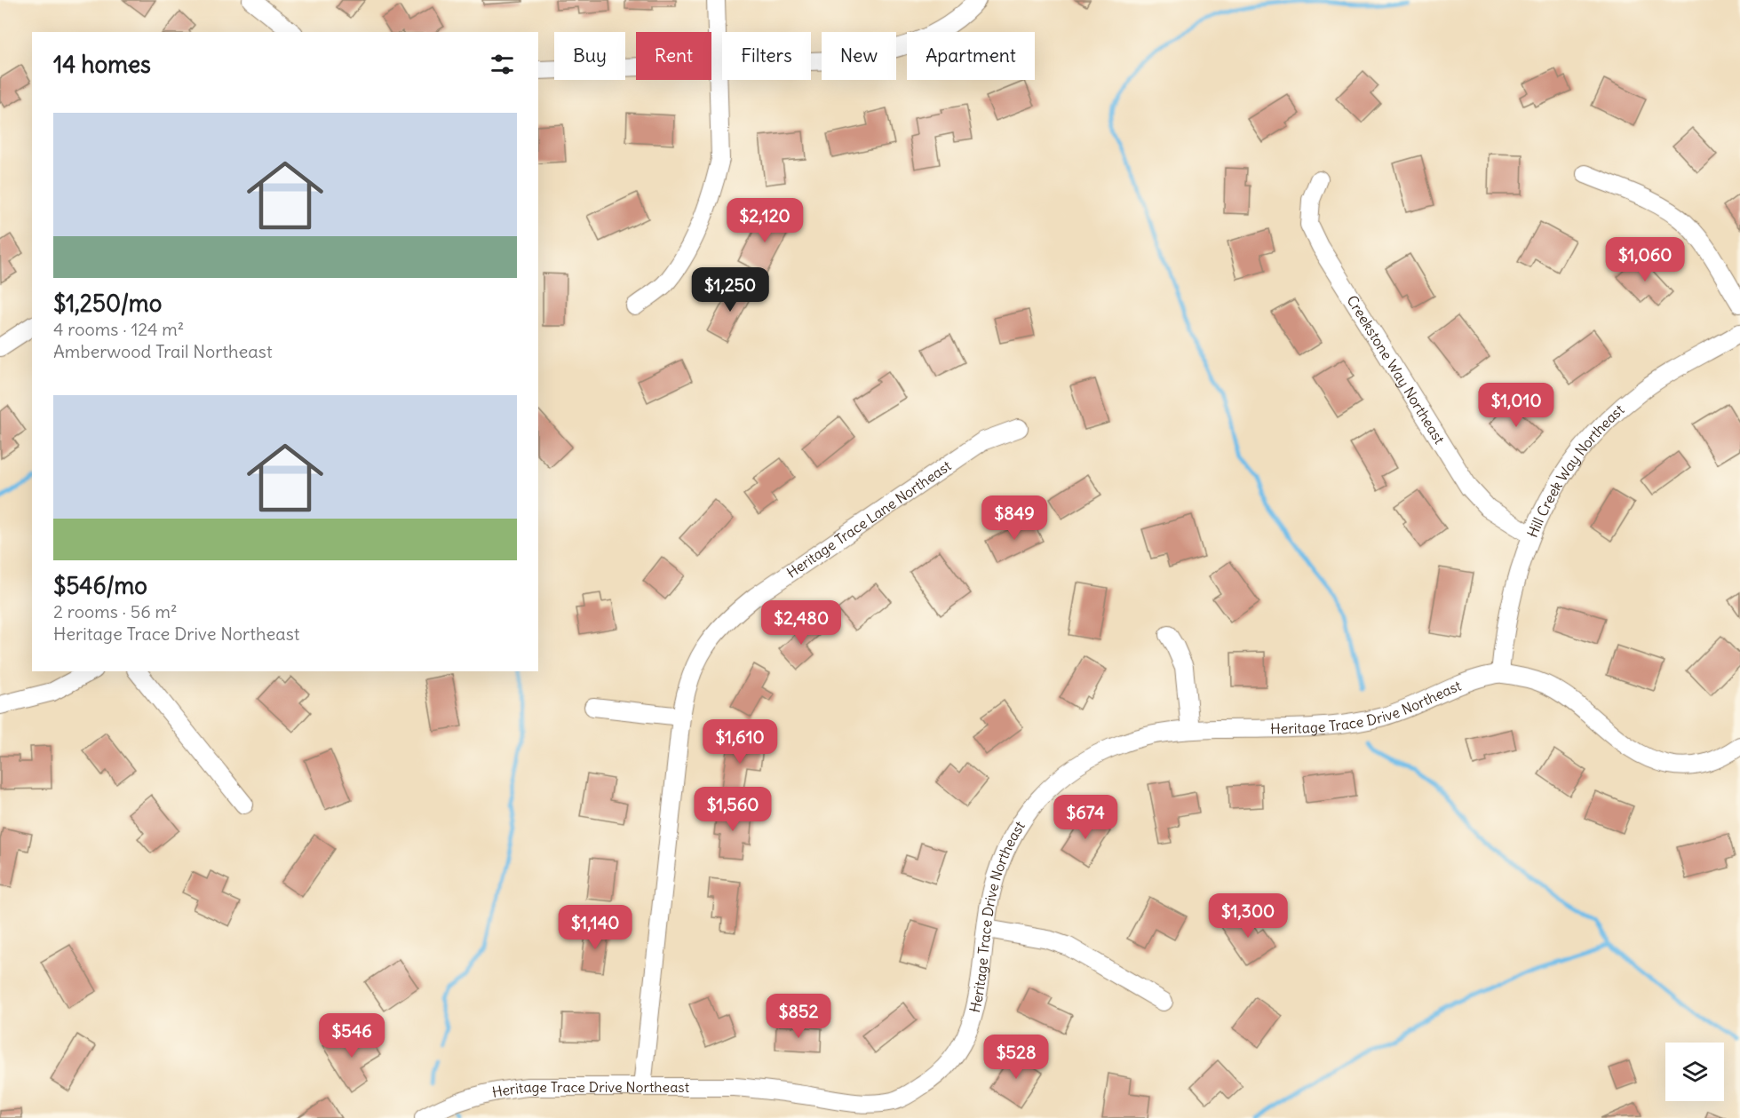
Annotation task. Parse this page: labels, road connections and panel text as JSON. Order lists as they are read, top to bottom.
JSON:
{
  "streets": {
    "street": [
      "Creekstone Way Northeast",
      "Hill Creek Way Northeast",
      "Heritage Trace Lane Northeast",
      "Heritage Trace Drive Northeast"
    ]
  },
  "crossings": [
    ["Creekstone Way Northeast", "Hill Creek Way Northeast"],
    ["Hill Creek Way Northeast", "Heritage Trace Drive Northeast"],
    ["Heritage Trace Lane Northeast", "Heritage Trace Drive Northeast"]
  ],
  "page": {
    "chip": [
      "Buy",
      "Rent",
      "Filters",
      "New",
      "Apartment"
    ],
    "heading": "14 homes",
    "list": [
      {
        "name": "$1,250/mo",
        "note": "4 rooms · 124 m² · Amberwood Trail Northeast"
      },
      {
        "name": "$546/mo",
        "note": "2 rooms · 56 m² · Heritage Trace Drive Northeast"
      }
    ],
    "price": [
      "$2,120",
      "$1,060",
      "$1,250",
      "$1,010",
      "$849",
      "$2,480",
      "$1,610",
      "$1,560",
      "$674",
      "$1,300",
      "$1,140",
      "$852",
      "$546",
      "$528"
    ]
  }
}
